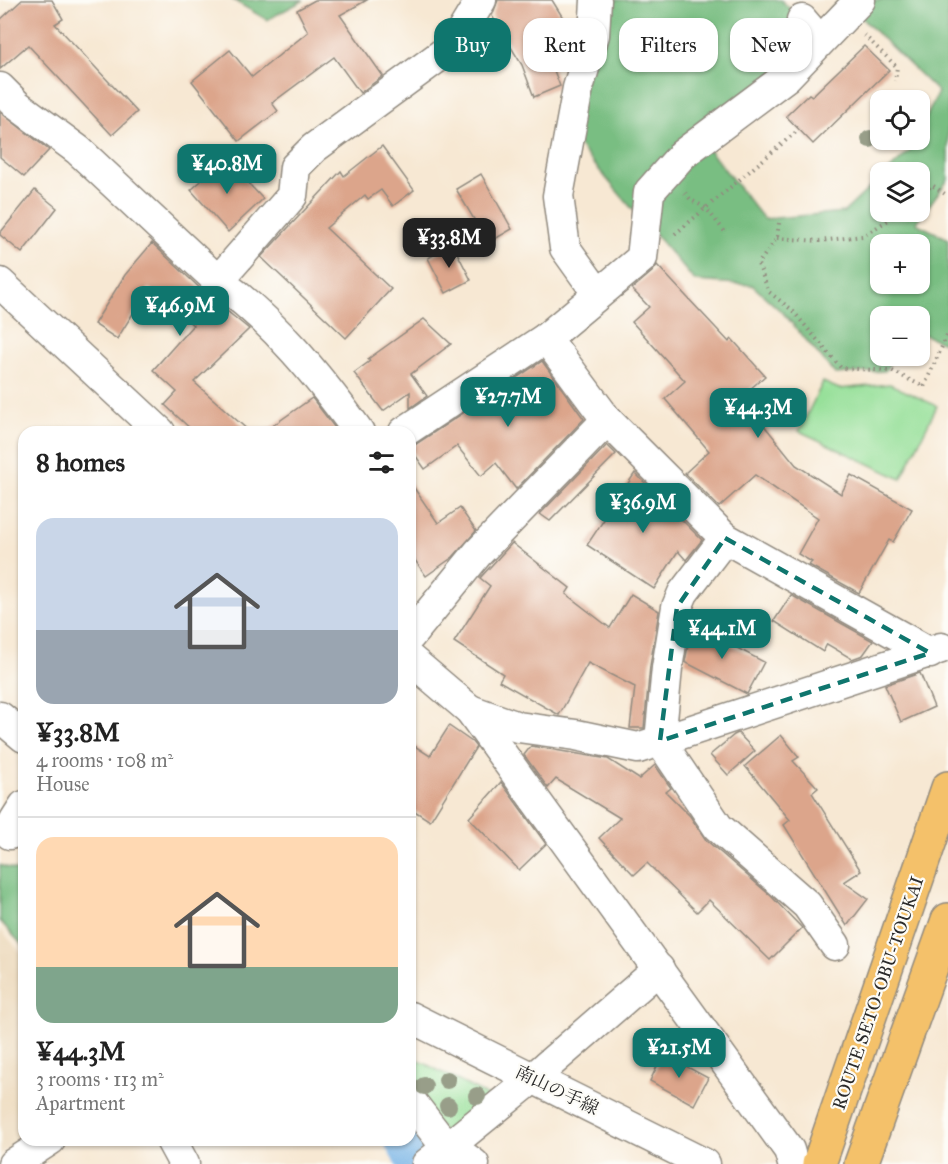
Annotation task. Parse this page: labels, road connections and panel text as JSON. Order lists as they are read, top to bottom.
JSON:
{
  "streets": {
    "main road": ["ROUTE SETO-OBU-TOUKAI"],
    "street": ["南山の手線"]
  },
  "page": {
    "chip": [
      "Buy",
      "Rent",
      "Filters",
      "New"
    ],
    "map_buttons": ["+", "−"],
    "price": [
      "¥40.8M",
      "¥33.8M",
      "¥46.9M",
      "¥27.7M",
      "¥44.3M",
      "¥36.9M",
      "¥44.1M",
      "¥21.5M"
    ],
    "heading": "8 homes",
    "list": [
      {
        "name": "¥33.8M",
        "note": "4 rooms · 108 m² · House"
      },
      {
        "name": "¥44.3M",
        "note": "3 rooms · 113 m² · Apartment"
      }
    ]
  }
}
